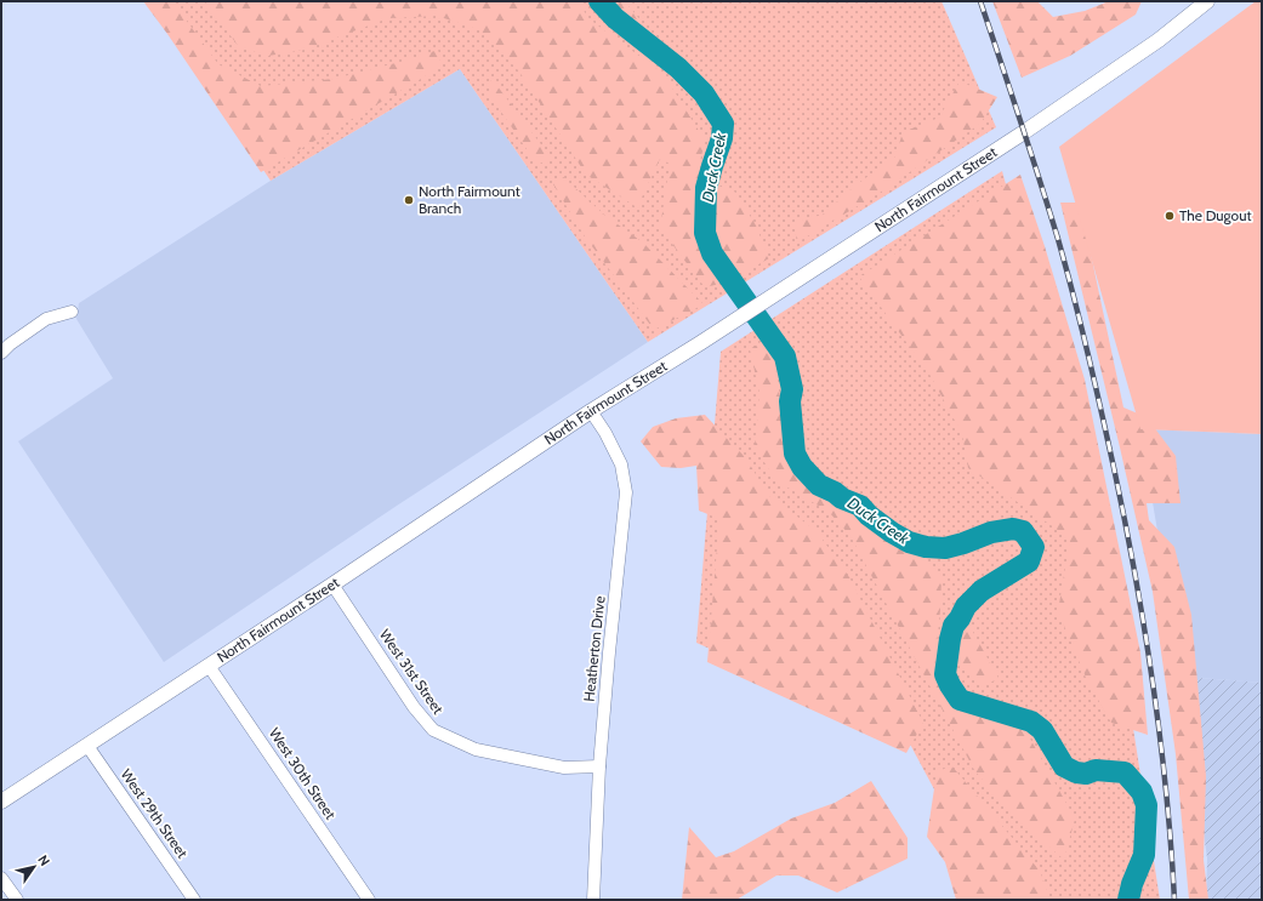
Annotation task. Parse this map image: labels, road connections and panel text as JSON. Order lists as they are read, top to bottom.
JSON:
{
  "streets": {
    "street": [
      "North Fairmount Street",
      "Heatherton Drive",
      "West 31st Street",
      "West 30th Street",
      "West 29th Street"
    ]
  },
  "crossings": [
    ["North Fairmount Street", "Heatherton Drive"],
    ["North Fairmount Street", "West 31st Street"],
    ["North Fairmount Street", "West 30th Street"],
    ["North Fairmount Street", "West 29th Street"],
    ["Heatherton Drive", "West 31st Street"]
  ],
  "water": ["Duck Creek"],
  "places": ["North Fairmount Branch", "The Dugout"],
  "north": "top right"
}
